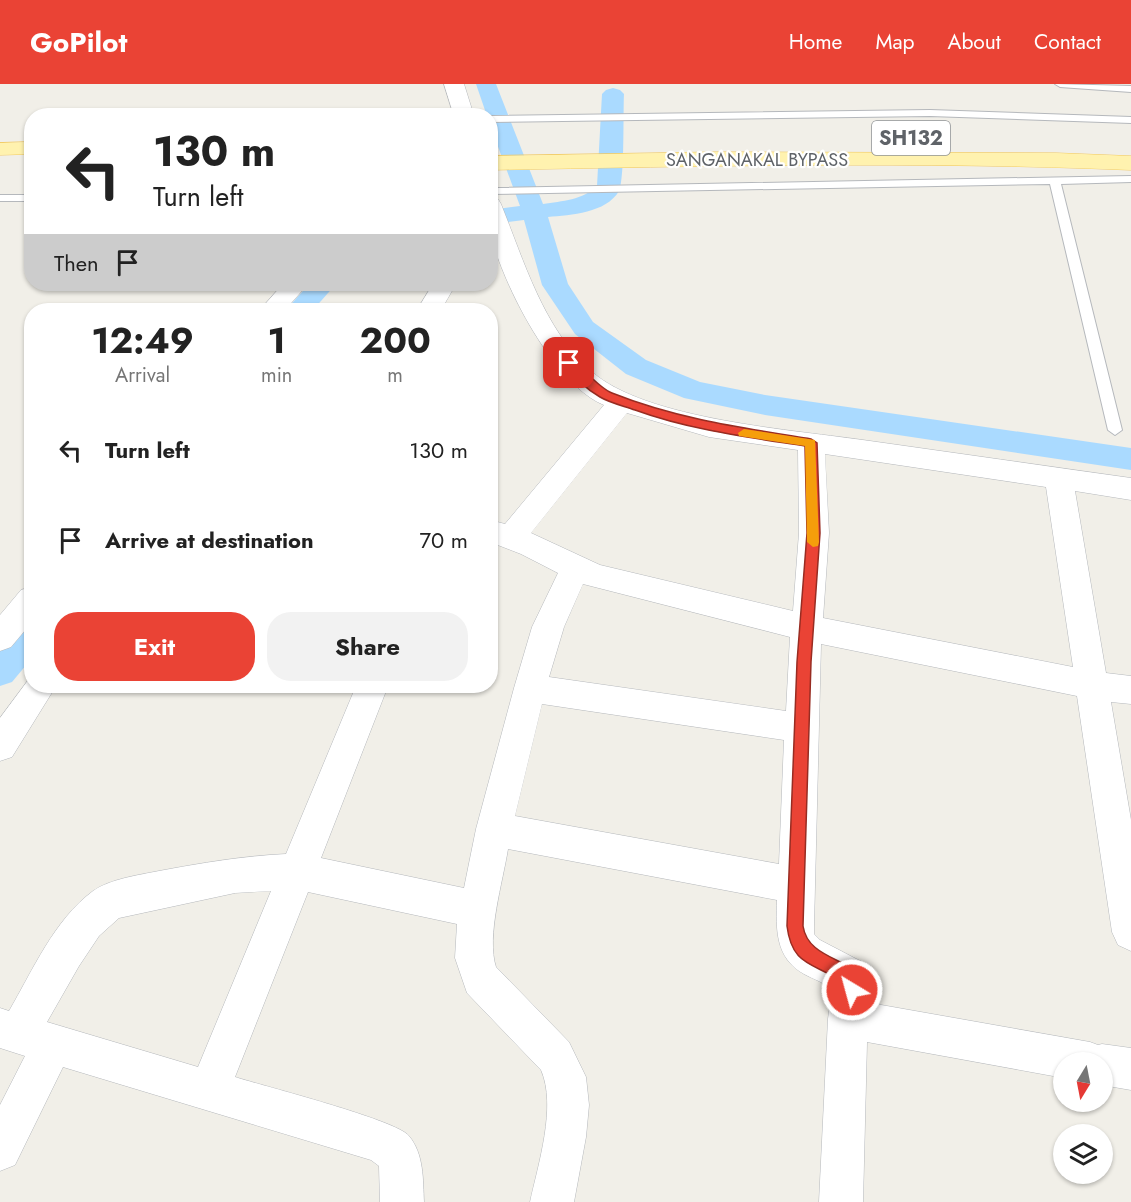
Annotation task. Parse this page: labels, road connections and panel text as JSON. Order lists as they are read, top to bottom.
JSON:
{
  "streets": {
    "main road": ["SH132", "SANGANAKAL BYPASS"]
  },
  "north": "bottom",
  "page": {
    "header": "GoPilot",
    "nav": [
      "Home",
      "Map",
      "About",
      "Contact"
    ],
    "turn": ["130 m", "Turn left"],
    "then": "Then",
    "eta": [
      "12:49",
      "Arrival",
      "1",
      "min",
      "200",
      "m"
    ],
    "list": [
      {
        "name": "Turn left",
        "value": "130 m"
      },
      {
        "name": "Arrive at destination",
        "value": "70 m"
      }
    ],
    "buttons": ["Exit", "Share"]
  }
}
